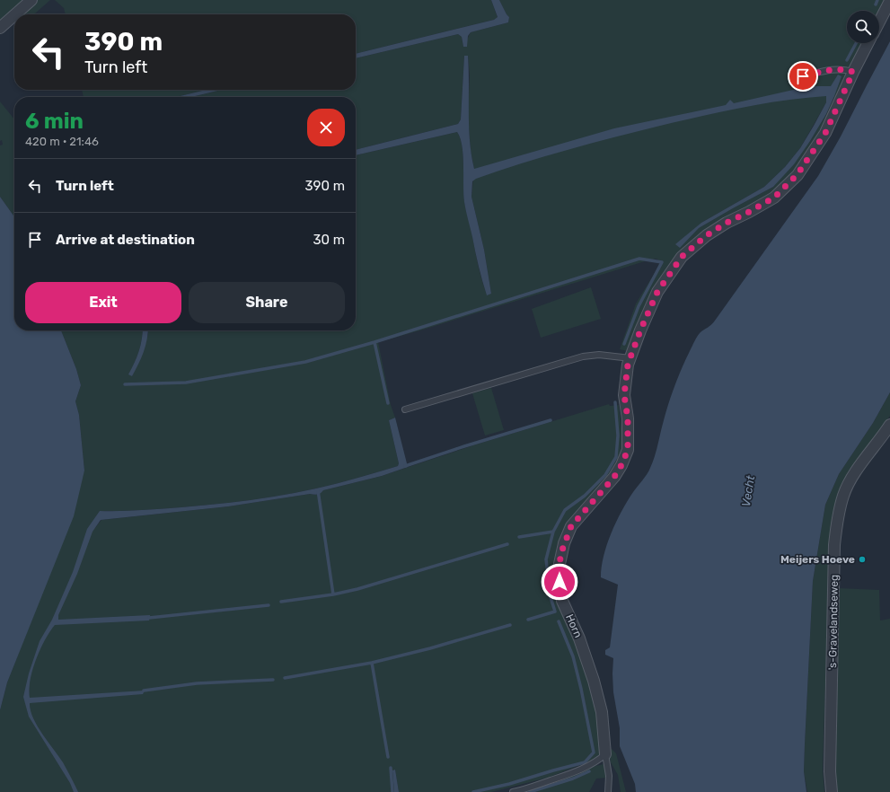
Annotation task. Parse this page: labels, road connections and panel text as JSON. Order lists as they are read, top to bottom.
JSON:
{
  "streets": {
    "street": ["'s-Gravelandseweg", "Horn"]
  },
  "water": ["Vecht"],
  "places": ["Meijers Hoeve"],
  "page": {
    "turn": ["390 m", "Turn left"],
    "heading": ["6 min", "420 m · 21:46"],
    "list": [
      {
        "name": "Turn left",
        "value": "390 m"
      },
      {
        "name": "Arrive at destination",
        "value": "30 m"
      }
    ],
    "buttons": ["Exit", "Share"]
  }
}
